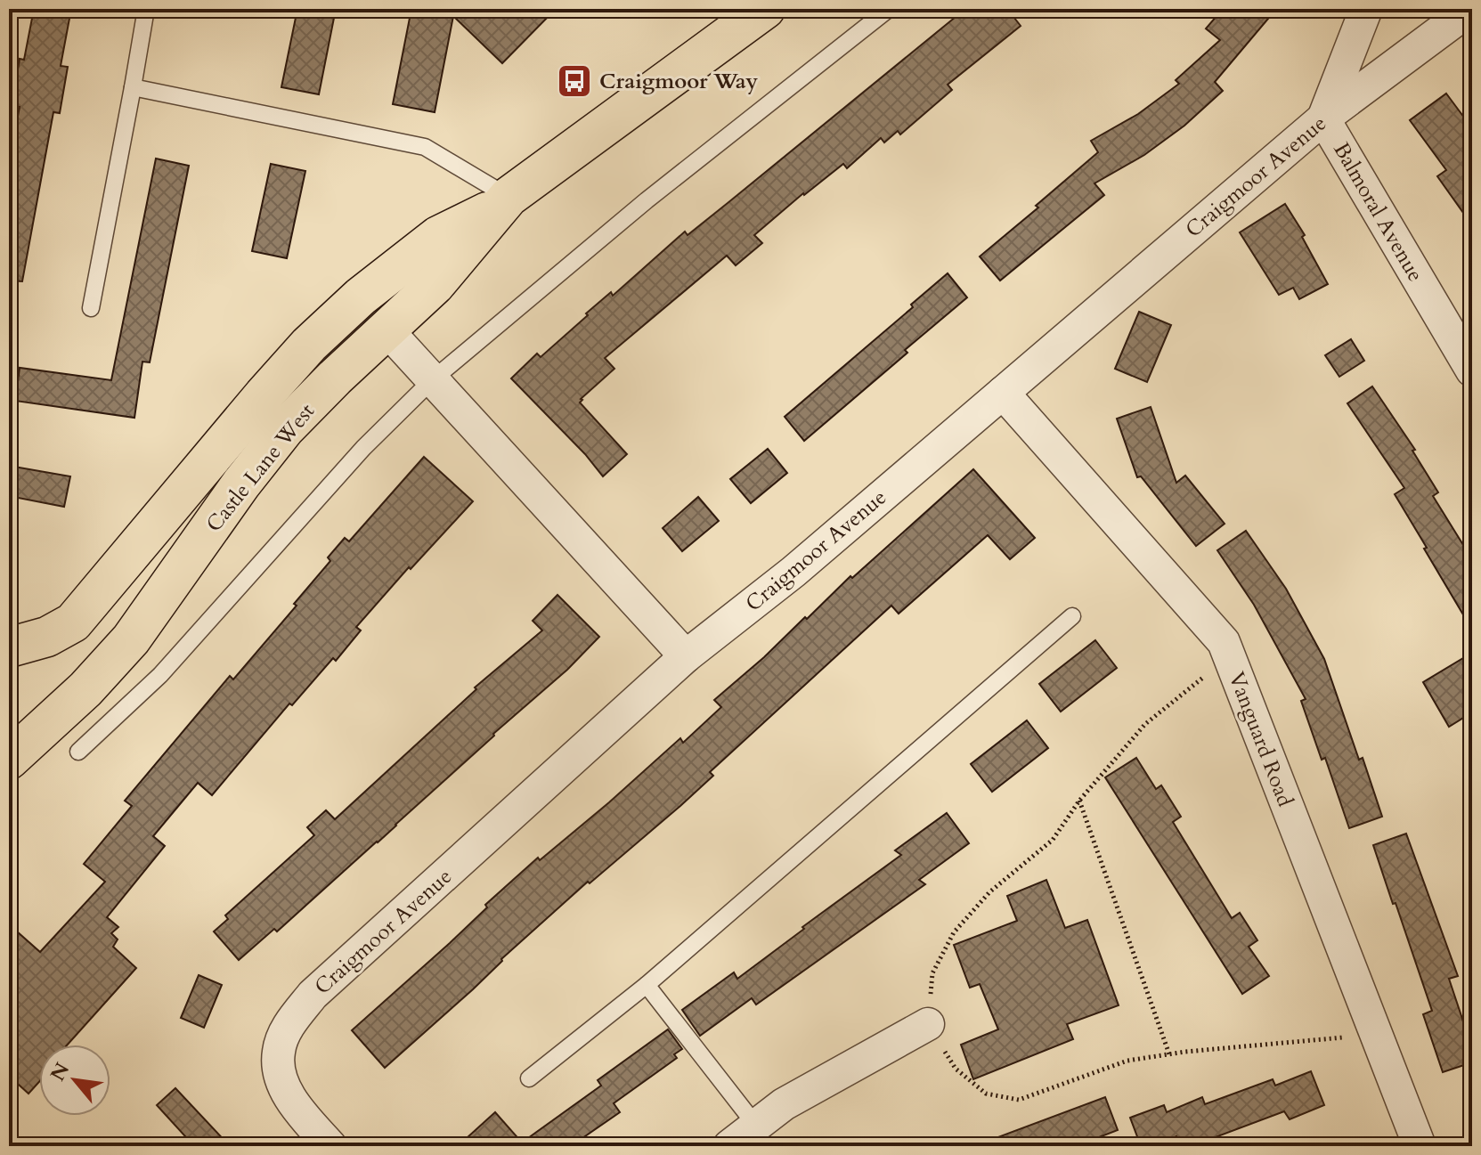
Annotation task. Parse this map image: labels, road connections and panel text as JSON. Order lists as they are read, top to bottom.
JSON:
{
  "streets": {
    "main road": ["Castle Lane West"],
    "street": ["Craigmoor Avenue", "Balmoral Avenue", "Vanguard Road"]
  },
  "crossings": [
    ["Craigmoor Avenue", "Balmoral Avenue"],
    ["Craigmoor Avenue", "Vanguard Road"]
  ],
  "places": {
    "bus stop": ["Craigmoor Way"]
  },
  "north": "top left"
}
